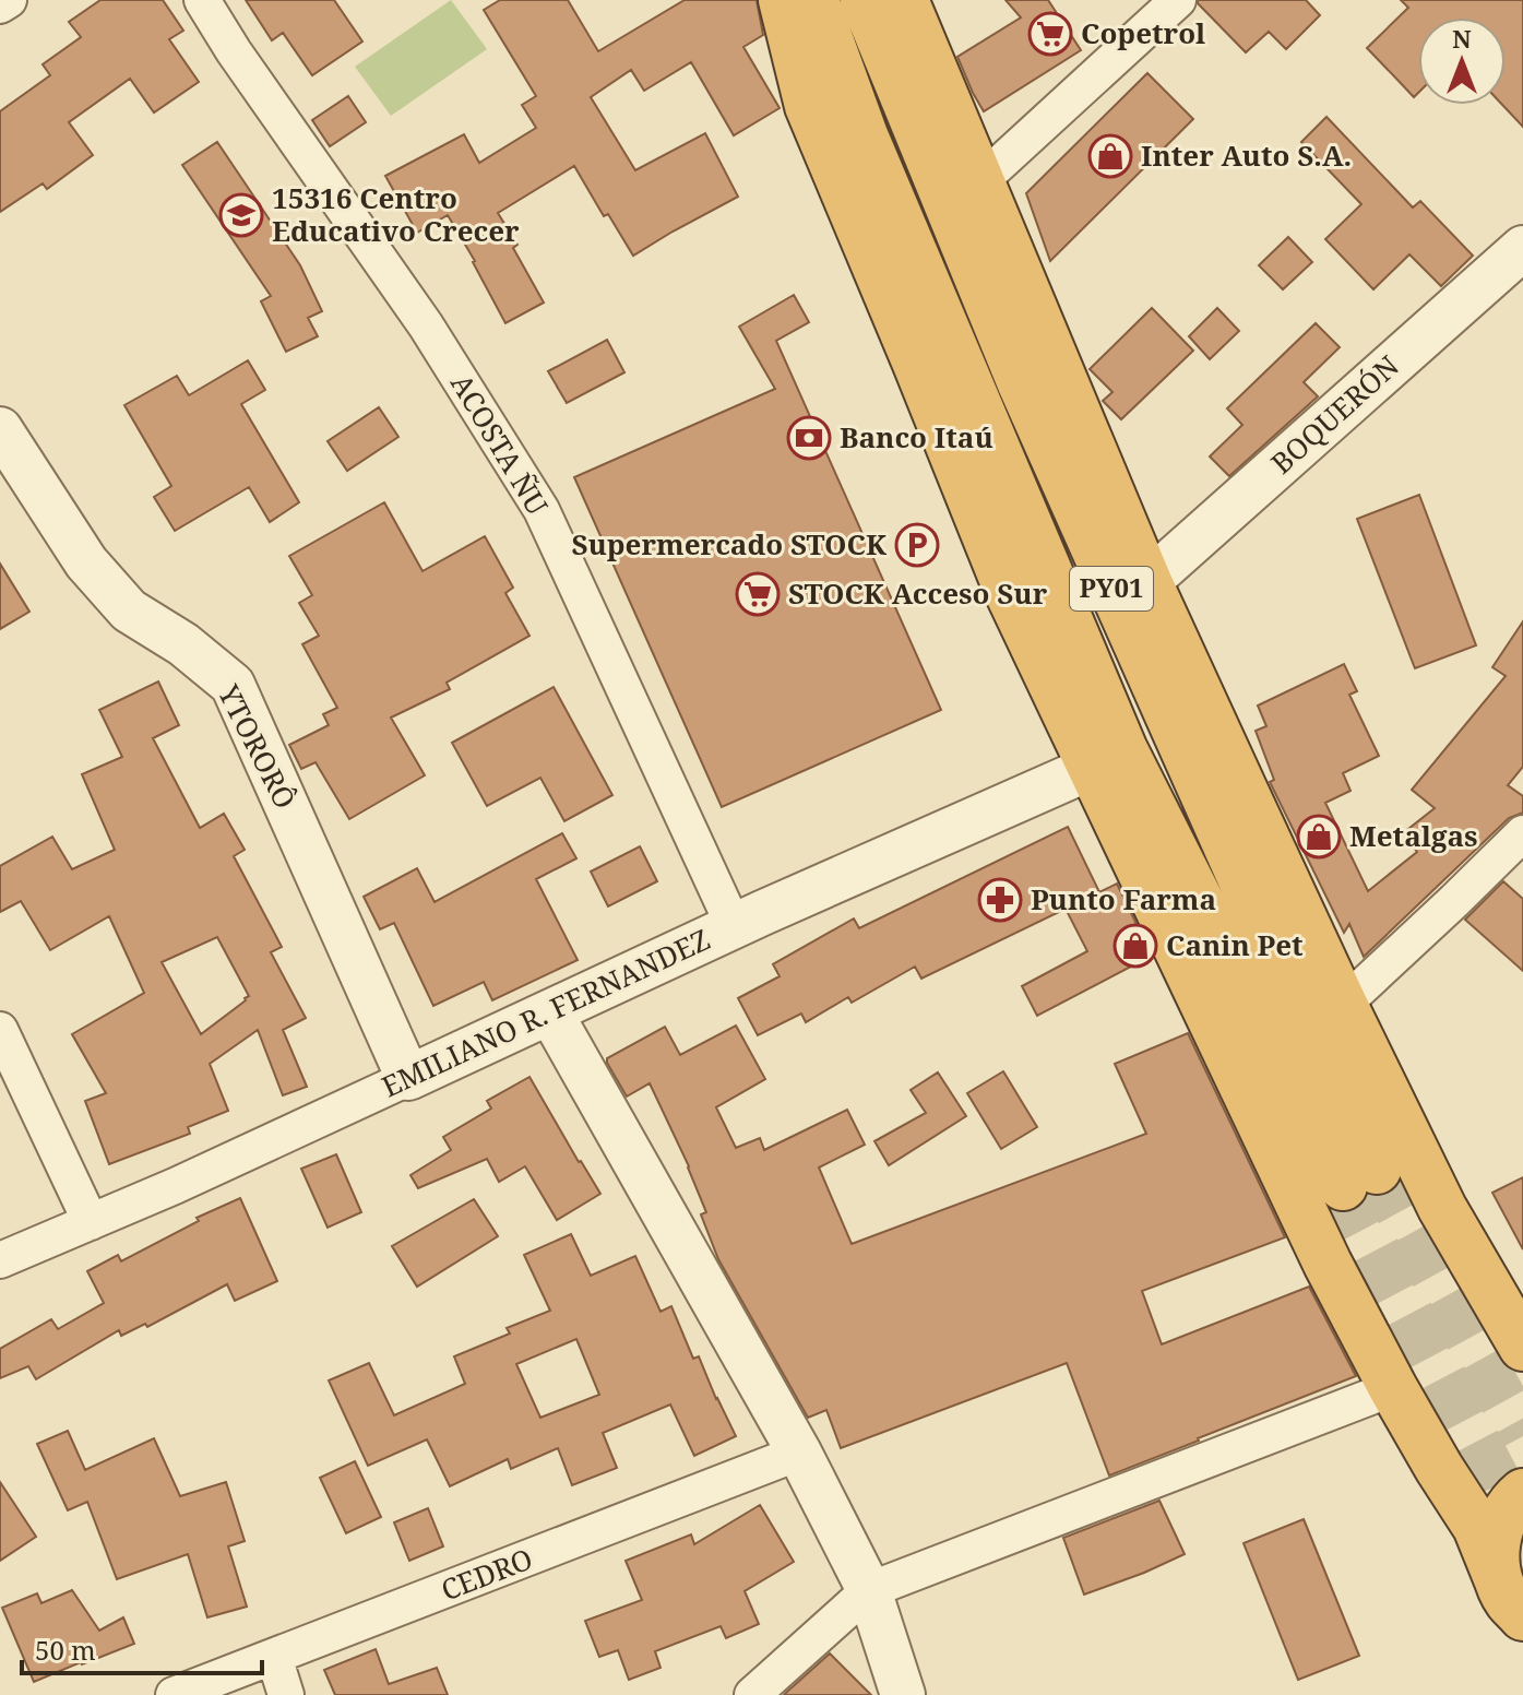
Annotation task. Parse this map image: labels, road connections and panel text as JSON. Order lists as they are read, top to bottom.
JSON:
{
  "streets": {
    "highway": ["PY01"],
    "street": [
      "BOQUERÓN",
      "ACOSTA ÑU",
      "YTORORÔ",
      "EMILIANO R. FERNANDEZ",
      "CEDRO"
    ]
  },
  "crossings": [
    ["ACOSTA ÑU", "EMILIANO R. FERNANDEZ"],
    ["YTORORÔ", "EMILIANO R. FERNANDEZ"]
  ],
  "places": {
    "supermarket": ["Copetrol", "STOCK Acceso Sur"],
    "shop": ["Inter Auto S.A.", "Metalgas", "Canin Pet"],
    "school or university": ["15316 Centro Educativo Crecer"],
    "bank": ["Banco Itaú"],
    "parking": ["Supermercado STOCK"],
    "pharmacy": ["Punto Farma"]
  },
  "scale_bar": "50 m",
  "north": "top"
}
